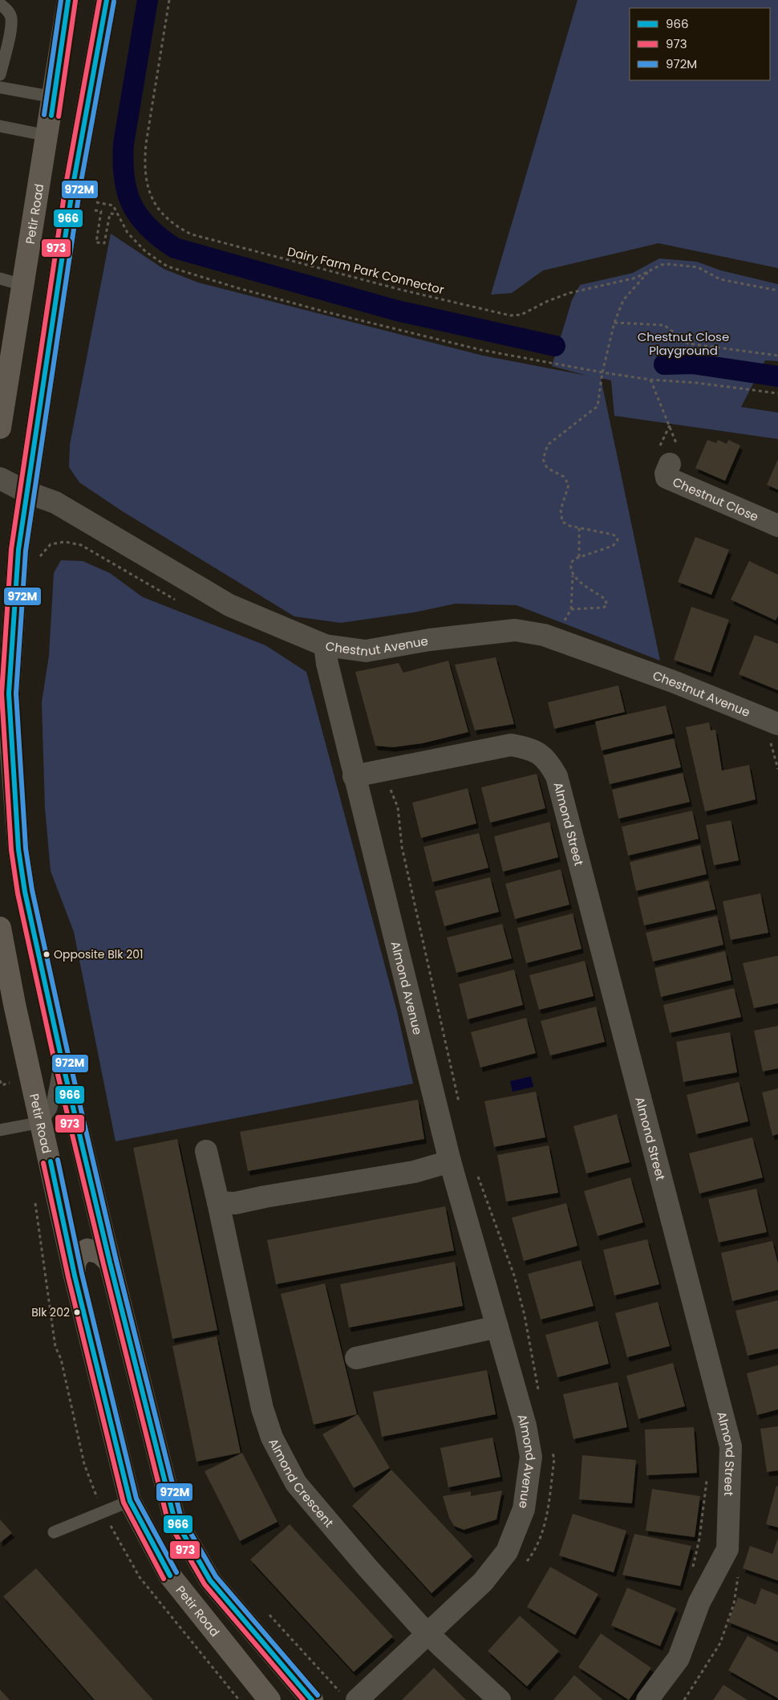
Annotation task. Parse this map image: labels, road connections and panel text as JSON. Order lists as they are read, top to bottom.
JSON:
{
  "streets": {
    "main road": ["Petir Road"],
    "street": [
      "Chestnut Close",
      "Chestnut Avenue",
      "Almond Street",
      "Almond Avenue",
      "Almond Crescent"
    ],
    "path": ["Dairy Farm Park Connector"]
  },
  "crossings": [
    ["Chestnut Avenue", "Almond Avenue"],
    ["Almond Street", "Almond Avenue"],
    ["Almond Avenue", "Almond Crescent"]
  ],
  "parks": ["Chestnut Close Playground"],
  "places": ["Opposite Blk 201", "Blk 202"],
  "lines": ["transit line 966", "transit line 973", "transit line 972M"],
  "legend": ["966", "973", "972M"]
}
